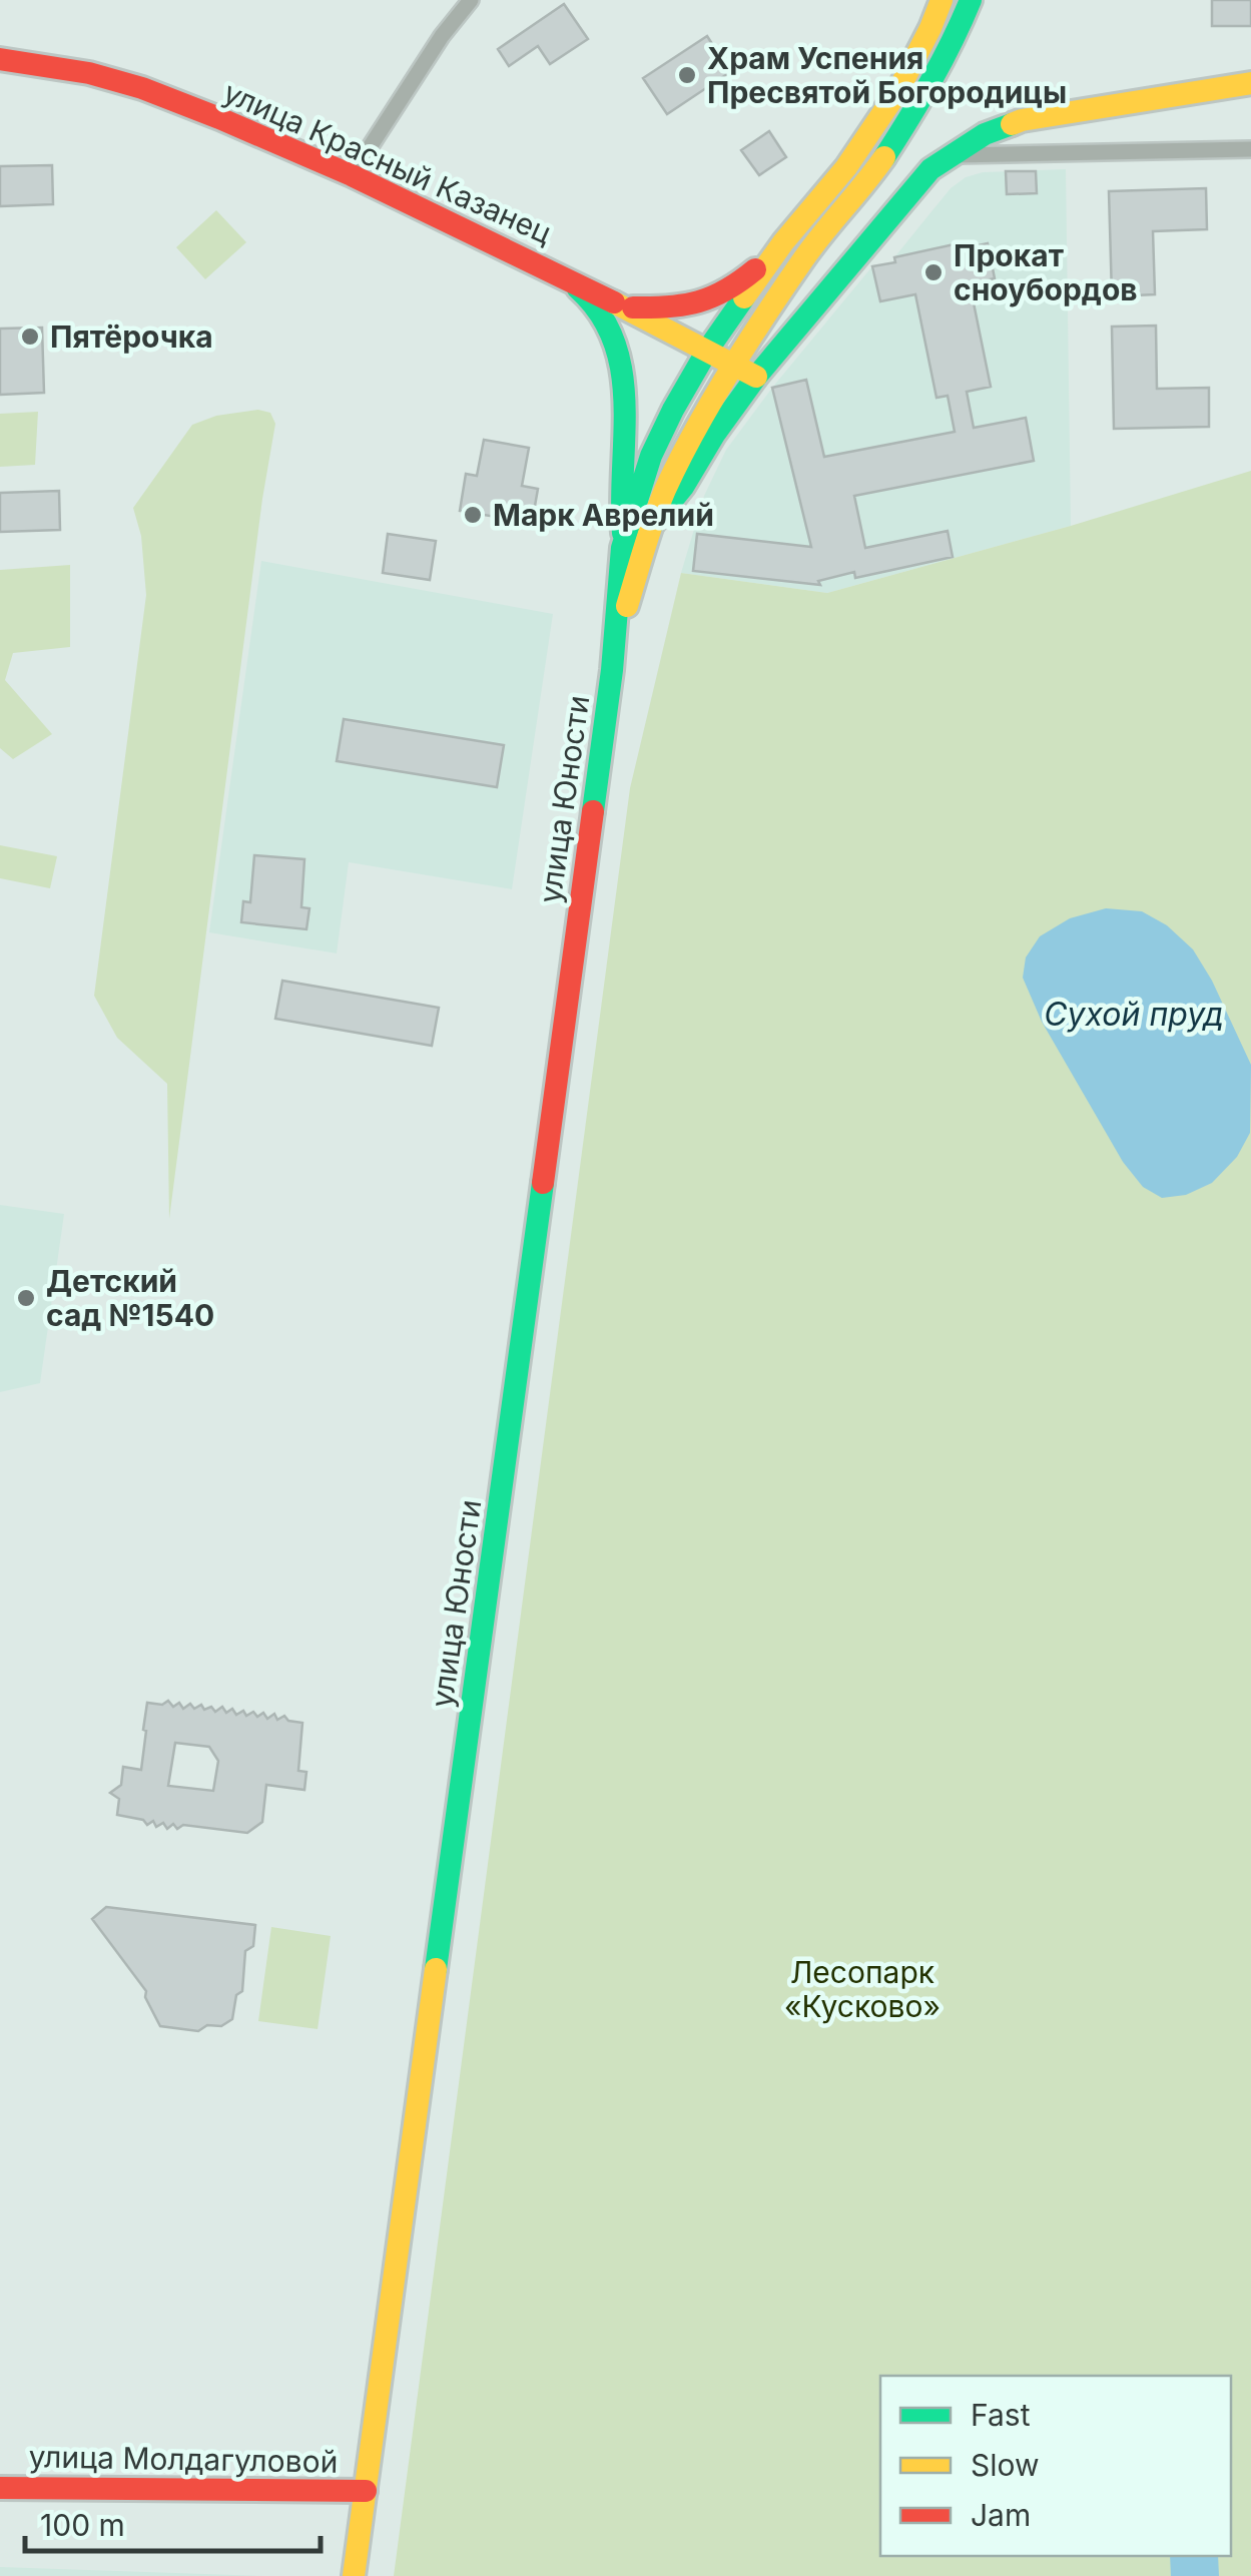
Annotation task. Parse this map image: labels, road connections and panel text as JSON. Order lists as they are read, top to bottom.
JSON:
{
  "streets": {
    "main road": ["улица Красный Казанец", "улица Юности", "улица Молдагуловой"]
  },
  "crossings": [
    ["улица Красный Казанец", "улица Юности"],
    ["улица Юности", "улица Молдагуловой"]
  ],
  "water": ["Сухой пруд"],
  "parks": ["Лесопарк «Кусково»"],
  "places": [
    "Храм Успения Пресвятой Богородицы",
    "Прокат сноубордов",
    "Пятёрочка",
    "Марк Аврелий",
    "Детский сад №1540"
  ],
  "legend": ["Fast", "Slow", "Jam"],
  "scale_bar": "100 m"
}
